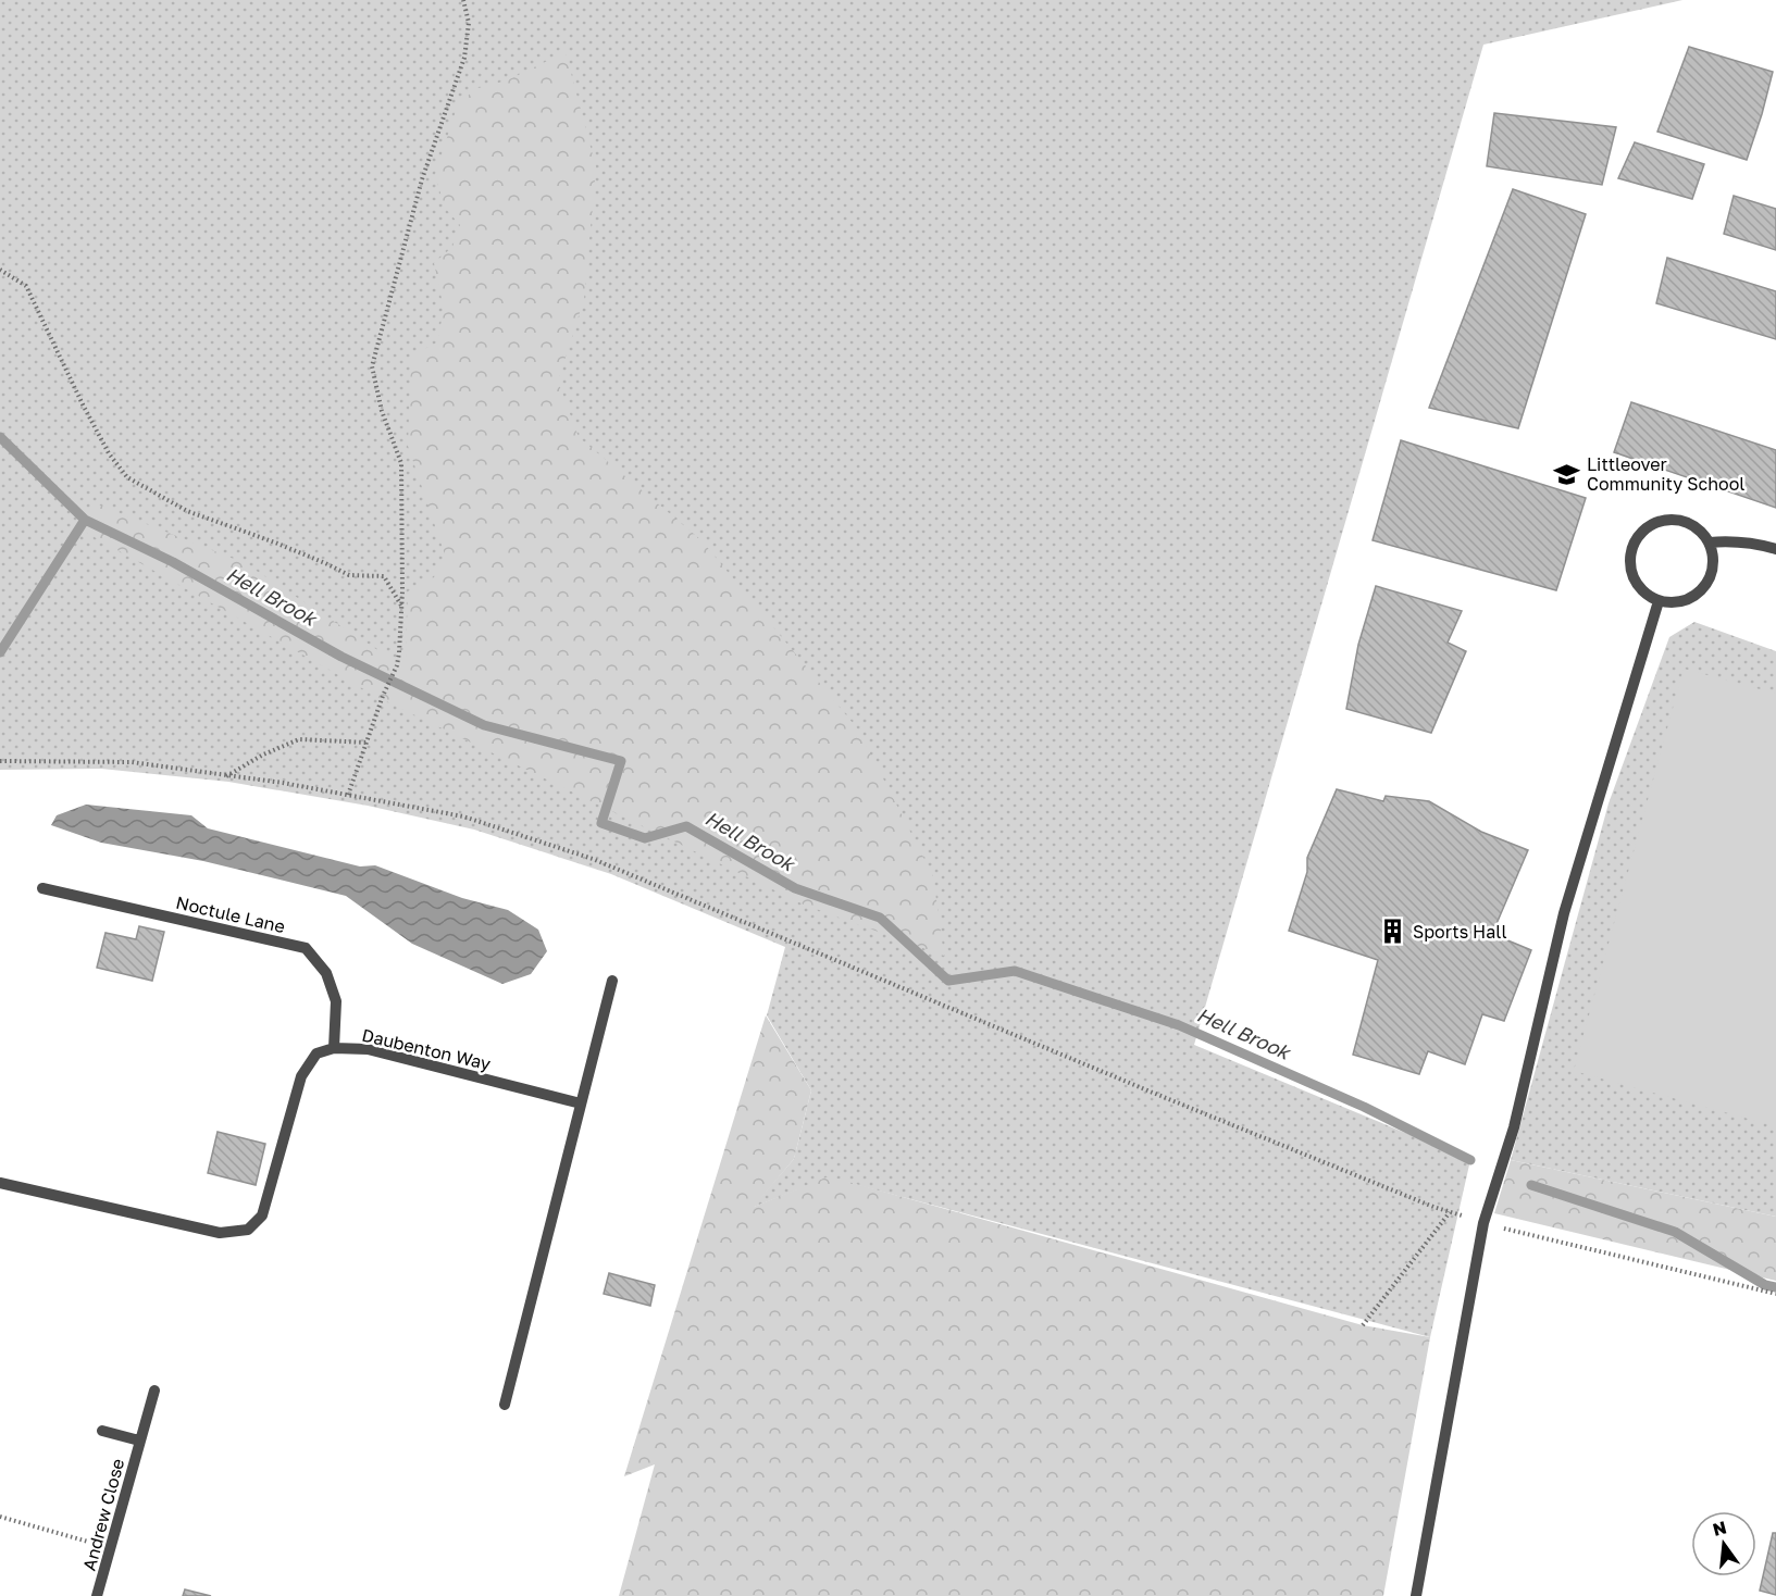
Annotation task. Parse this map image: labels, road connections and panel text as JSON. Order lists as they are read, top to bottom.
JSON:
{
  "streets": {
    "street": ["Noctule Lane", "Daubenton Way", "Andrew Close"]
  },
  "crossings": [
    ["Noctule Lane", "Daubenton Way"]
  ],
  "water": ["Hell Brook"],
  "places": {
    "school or university": ["Littleover Community School"],
    "building": ["Sports Hall"]
  },
  "north": "top"
}
